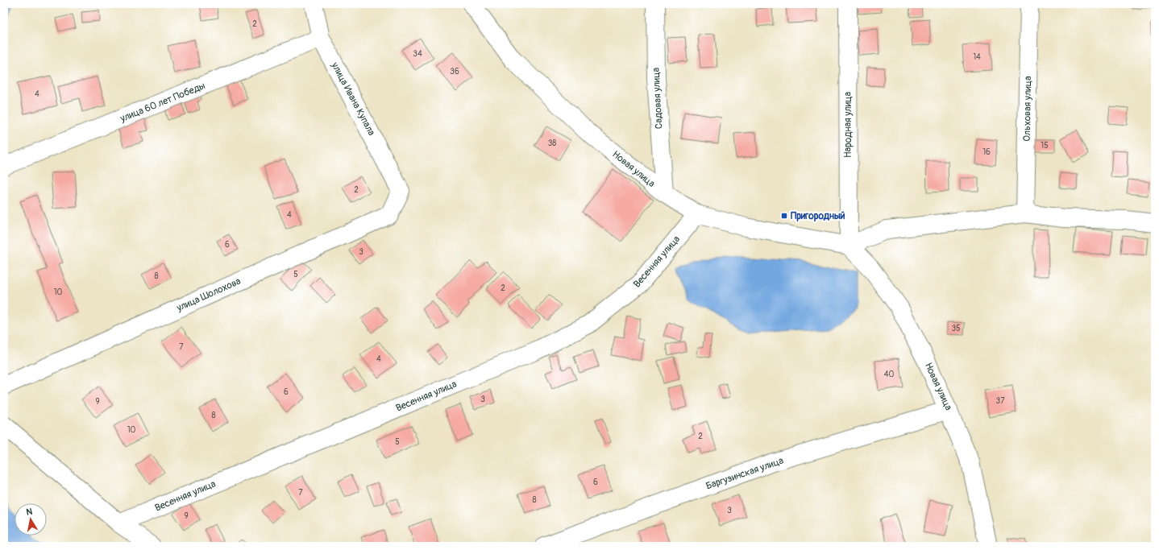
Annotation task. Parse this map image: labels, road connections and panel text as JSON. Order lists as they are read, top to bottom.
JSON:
{
  "streets": {
    "street": [
      "Садовая улица",
      "улица Ивана Купала",
      "улица 60 лет Победы",
      "Ольховая улица",
      "Народная улица",
      "Новая улица",
      "Весенняя улица",
      "улица Шолохова",
      "Баргузинская улица"
    ]
  },
  "crossings": [
    ["Садовая улица", "Новая улица"],
    ["улица Ивана Купала", "улица 60 лет Победы"],
    ["улица Ивана Купала", "улица Шолохова"],
    ["Народная улица", "Новая улица"],
    ["Новая улица", "Весенняя улица"],
    ["Новая улица", "Баргузинская улица"]
  ],
  "places": {
    "transit": ["Пригородный"]
  },
  "house_numbers": [
    "2",
    "34",
    "14",
    "36",
    "4",
    "38",
    "15",
    "16",
    "2",
    "4",
    "6",
    "3",
    "5",
    "8",
    "2",
    "10",
    "35",
    "7",
    "4",
    "40",
    "6",
    "3",
    "37",
    "9",
    "8",
    "10",
    "2",
    "5",
    "6",
    "7",
    "8",
    "3",
    "9"
  ],
  "north": "top"
}
